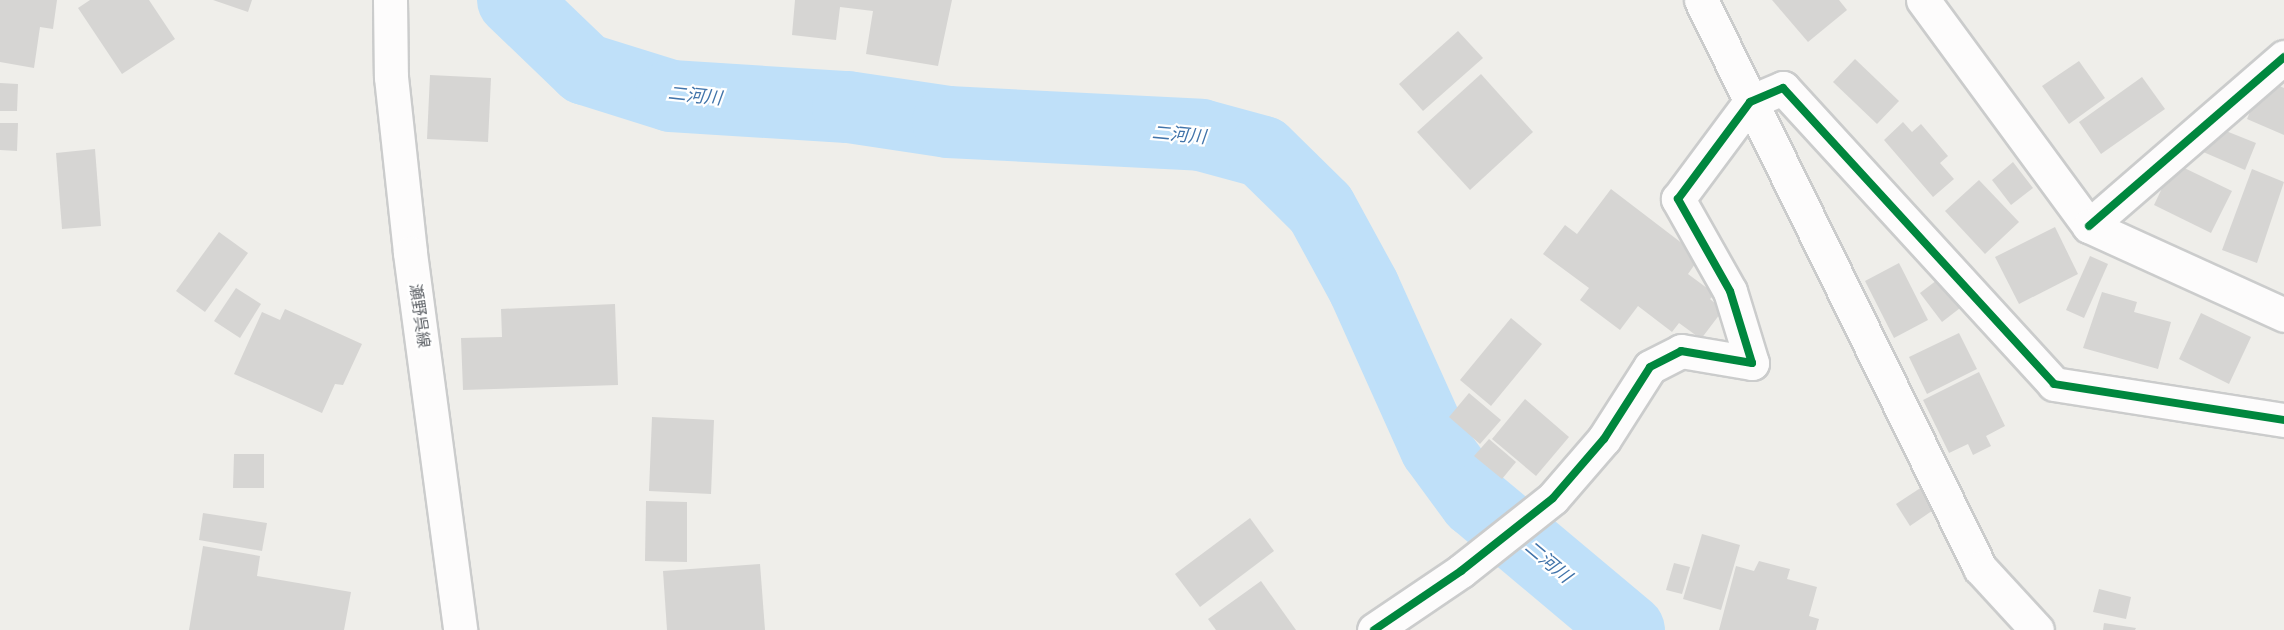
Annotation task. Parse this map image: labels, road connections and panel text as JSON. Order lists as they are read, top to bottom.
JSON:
{
  "streets": {
    "street": ["瀬野呉線"]
  },
  "water": ["二河川"]
}
